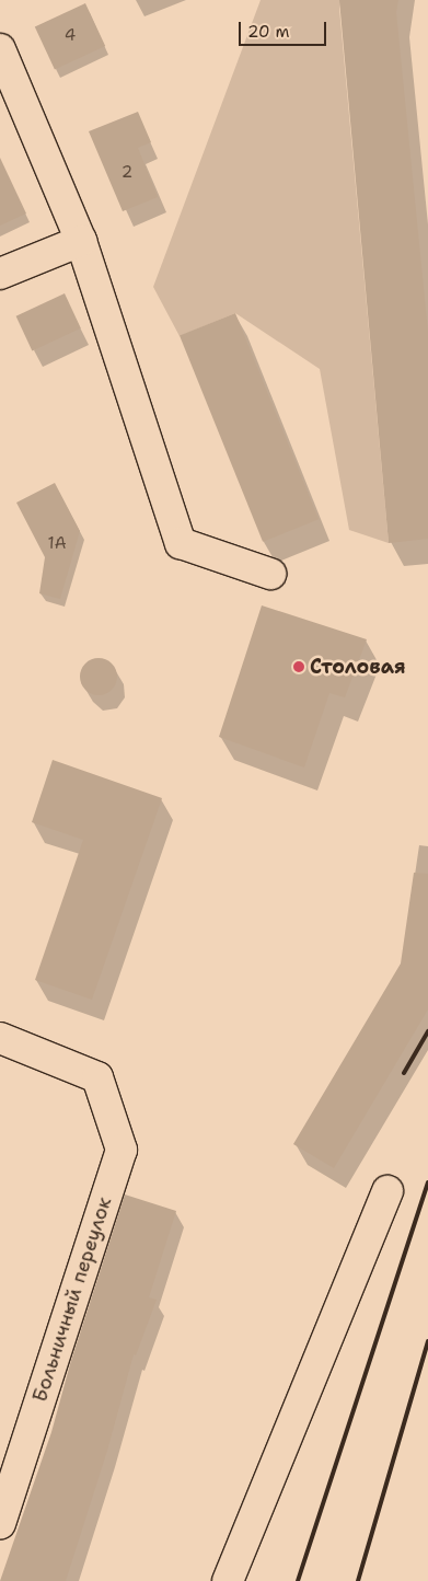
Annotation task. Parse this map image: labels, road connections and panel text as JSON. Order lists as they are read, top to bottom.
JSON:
{
  "streets": {
    "street": ["Больничный переулок"]
  },
  "places": ["Столовая"],
  "house_numbers": ["4", "2", "1А"],
  "scale_bar": "20 m"
}
